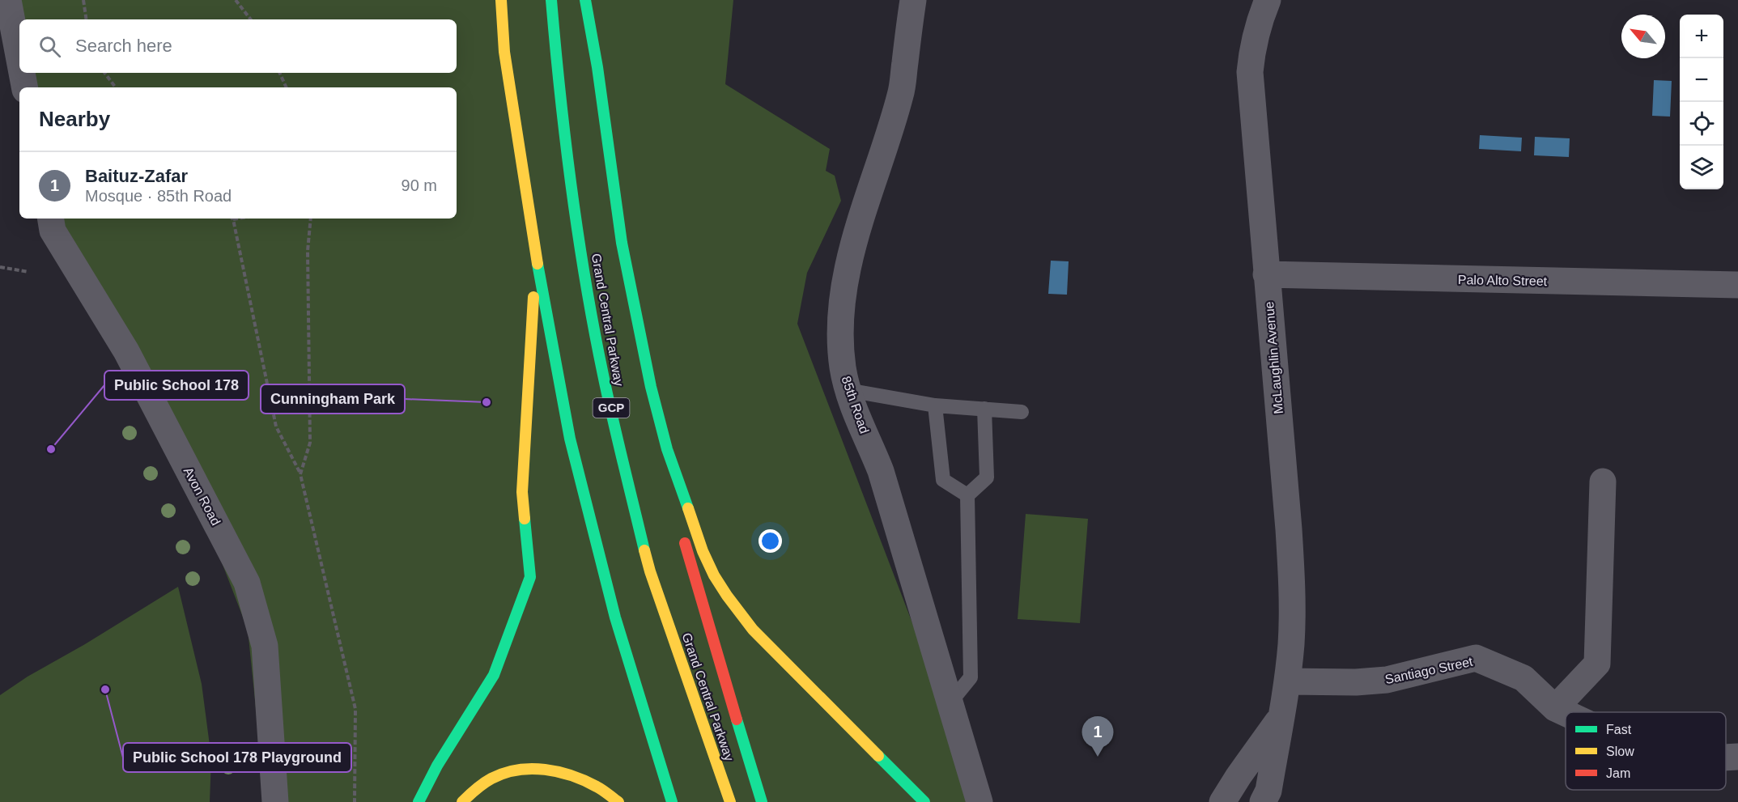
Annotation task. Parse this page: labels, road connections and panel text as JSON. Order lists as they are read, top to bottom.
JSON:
{
  "streets": {
    "highway": ["Grand Central Parkway", "GCP"],
    "street": [
      "Palo Alto Street",
      "McLaughlin Avenue",
      "85th Road",
      "Avon Road",
      "Santiago Street"
    ]
  },
  "crossings": [
    ["Palo Alto Street", "McLaughlin Avenue"],
    ["McLaughlin Avenue", "Santiago Street"]
  ],
  "places": ["Cunningham Park", "Public School 178", "Public School 178 Playground"],
  "legend": ["Fast", "Slow", "Jam"],
  "north": "top left",
  "page": {
    "map_buttons": ["+", "−"],
    "search": "Search here",
    "heading": "Nearby",
    "list": [
      {
        "mark": "1",
        "name": "Baituz-Zafar",
        "note": "Mosque · 85th Road",
        "value": "90 m"
      }
    ],
    "pins": "1"
  }
}
